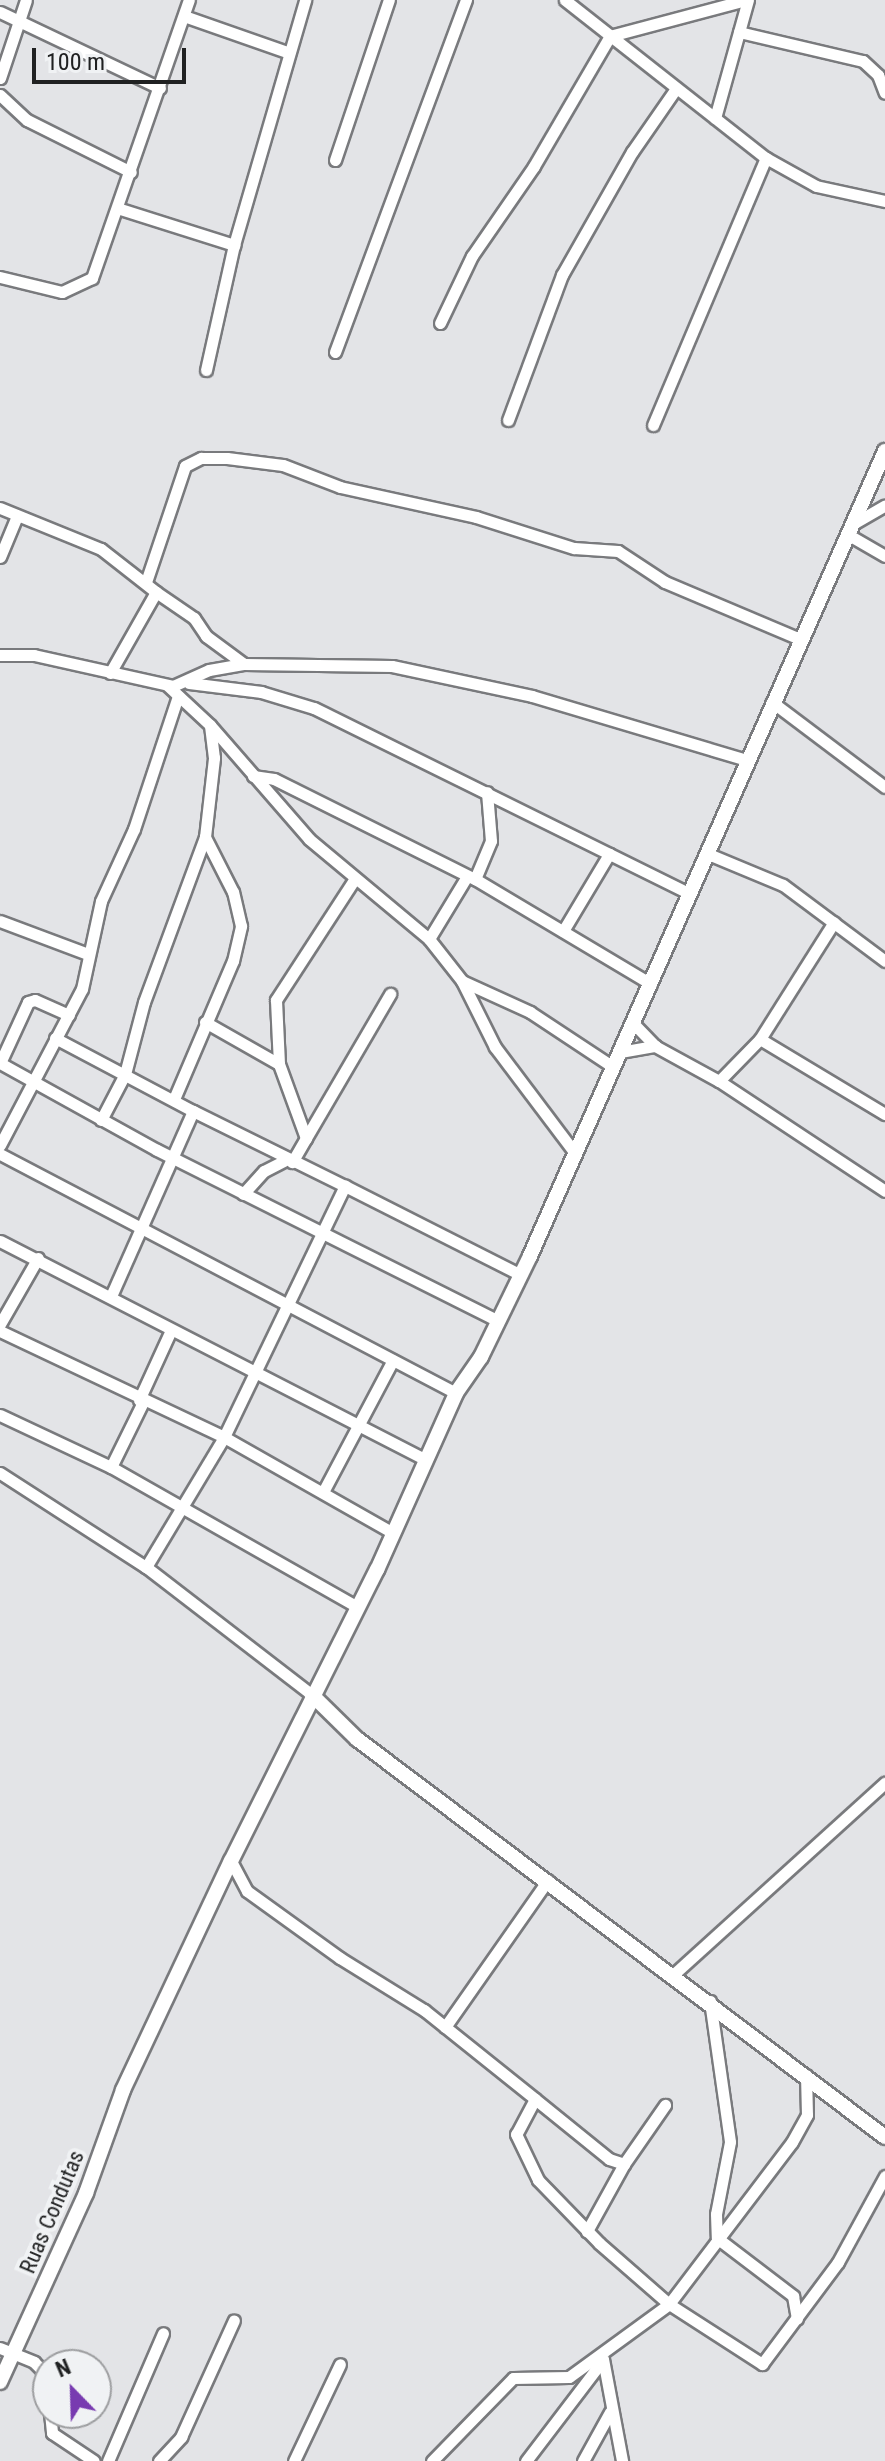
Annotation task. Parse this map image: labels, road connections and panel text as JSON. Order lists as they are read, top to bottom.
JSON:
{
  "streets": {
    "street": ["Ruas Condutas"]
  },
  "scale_bar": "100 m",
  "north": "top left"
}
